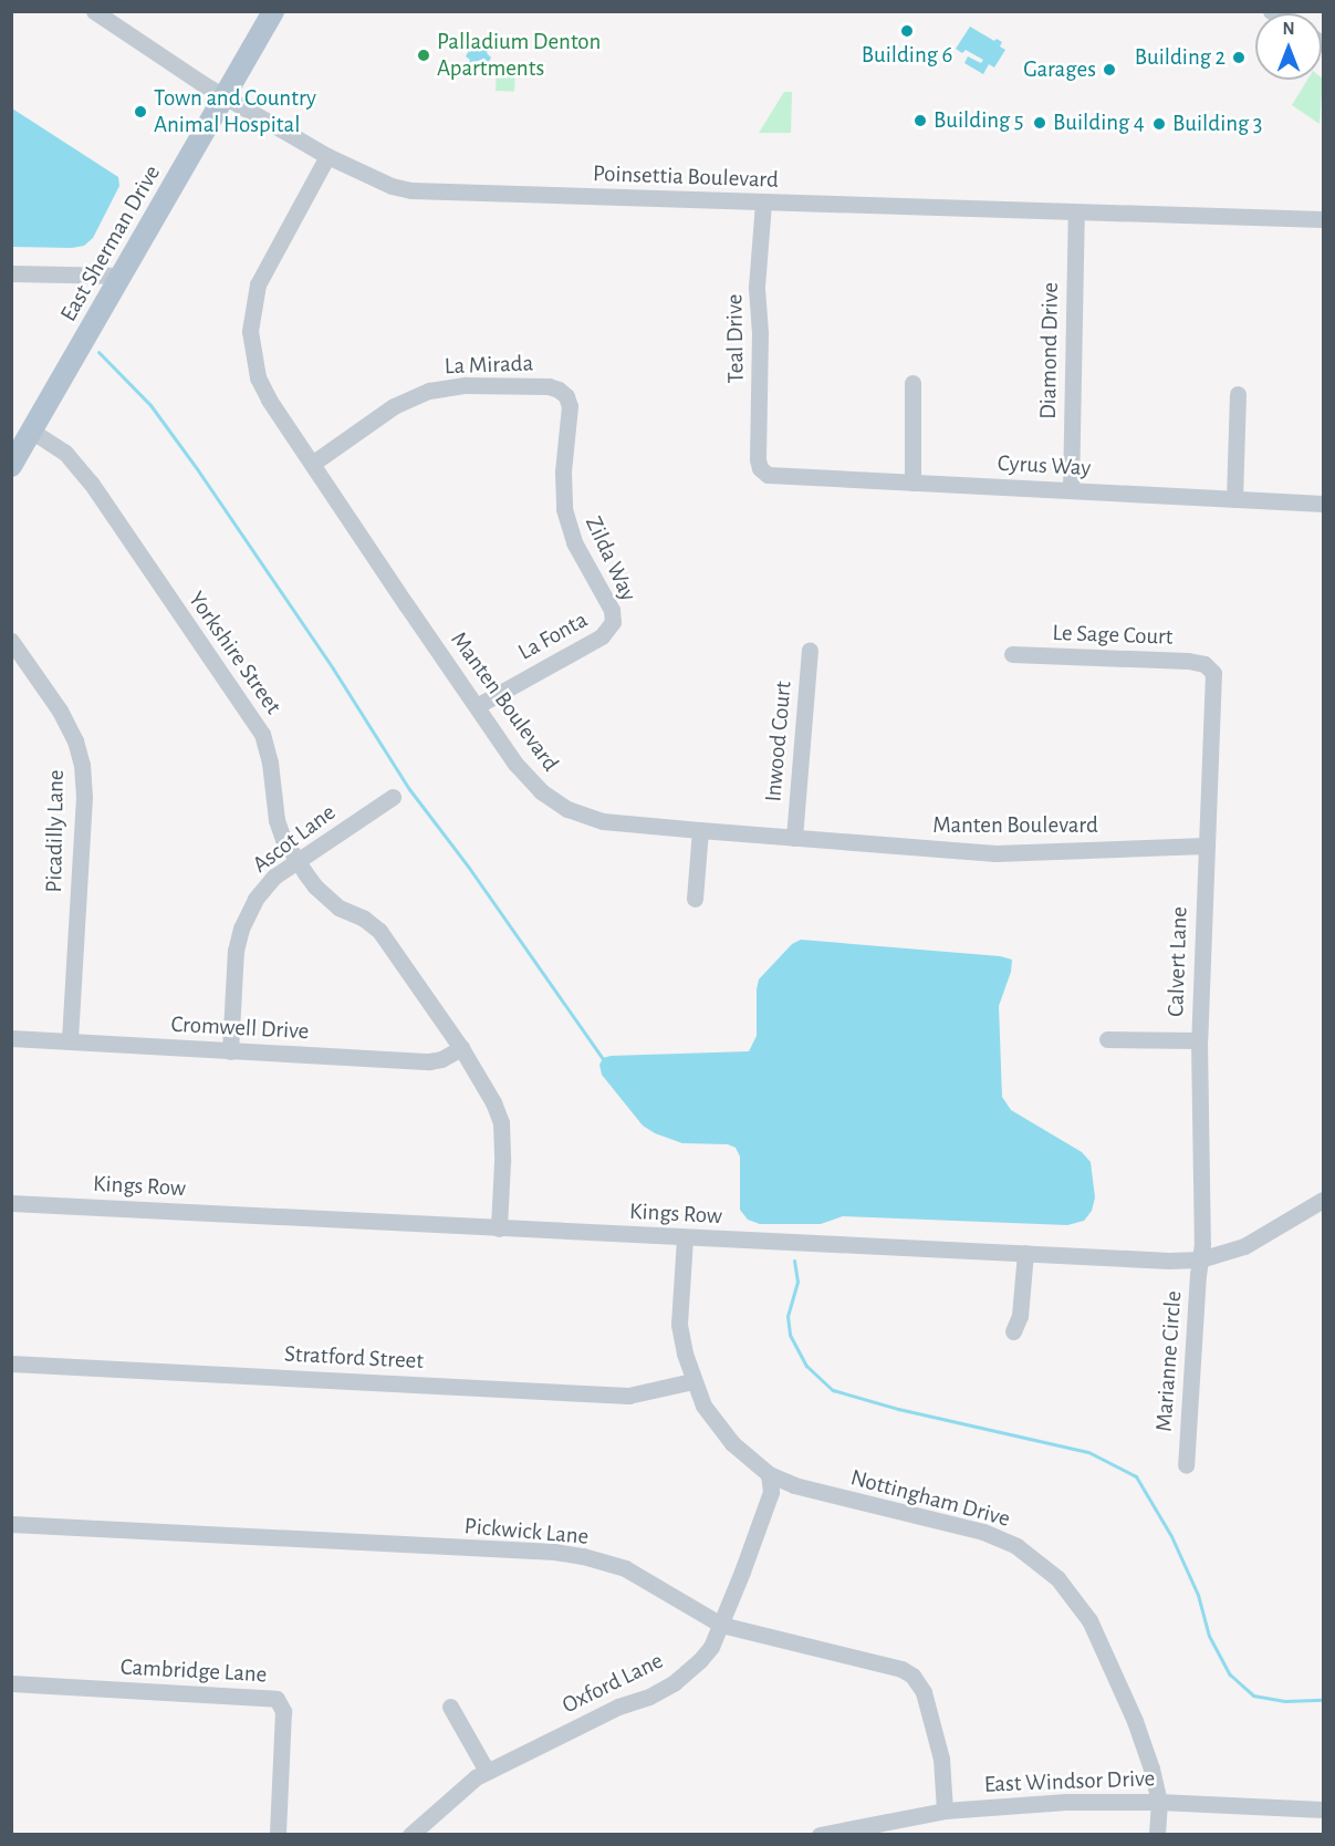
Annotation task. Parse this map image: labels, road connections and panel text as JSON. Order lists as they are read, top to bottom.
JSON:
{
  "streets": {
    "main road": ["East Sherman Drive"],
    "street": [
      "Poinsettia Boulevard",
      "Teal Drive",
      "Diamond Drive",
      "La Mirada",
      "Cyrus Way",
      "Zilda Way",
      "Le Sage Court",
      "La Fonta",
      "Yorkshire Street",
      "Manten Boulevard",
      "Inwood Court",
      "Picadilly Lane",
      "Ascot Lane",
      "Calvert Lane",
      "Cromwell Drive",
      "Kings Row",
      "Stratford Street",
      "Marianne Circle",
      "Nottingham Drive",
      "Pickwick Lane",
      "Cambridge Lane",
      "Oxford Lane",
      "East Windsor Drive"
    ]
  },
  "crossings": [
    ["Poinsettia Boulevard", "East Sherman Drive"],
    ["Poinsettia Boulevard", "Teal Drive"],
    ["Poinsettia Boulevard", "Diamond Drive"],
    ["Poinsettia Boulevard", "Manten Boulevard"],
    ["East Sherman Drive", "Yorkshire Street"],
    ["Teal Drive", "Cyrus Way"],
    ["Diamond Drive", "Cyrus Way"],
    ["La Mirada", "Zilda Way"],
    ["La Mirada", "Manten Boulevard"],
    ["Zilda Way", "La Fonta"],
    ["Le Sage Court", "Calvert Lane"],
    ["La Fonta", "Manten Boulevard"],
    ["Yorkshire Street", "Ascot Lane"],
    ["Yorkshire Street", "Cromwell Drive"],
    ["Yorkshire Street", "Kings Row"],
    ["Manten Boulevard", "Inwood Court"],
    ["Manten Boulevard", "Calvert Lane"],
    ["Picadilly Lane", "Cromwell Drive"],
    ["Ascot Lane", "Cromwell Drive"],
    ["Calvert Lane", "Kings Row"],
    ["Calvert Lane", "Marianne Circle"],
    ["Kings Row", "Marianne Circle"],
    ["Kings Row", "Nottingham Drive"],
    ["Stratford Street", "Nottingham Drive"],
    ["Nottingham Drive", "Oxford Lane"],
    ["Nottingham Drive", "East Windsor Drive"],
    ["Pickwick Lane", "Oxford Lane"],
    ["Pickwick Lane", "East Windsor Drive"]
  ],
  "places": [
    "Building 6",
    "Palladium Denton Apartments",
    "Building 2",
    "Garages",
    "Town and Country Animal Hospital",
    "Building 5",
    "Building 4",
    "Building 3"
  ],
  "north": "top"
}
